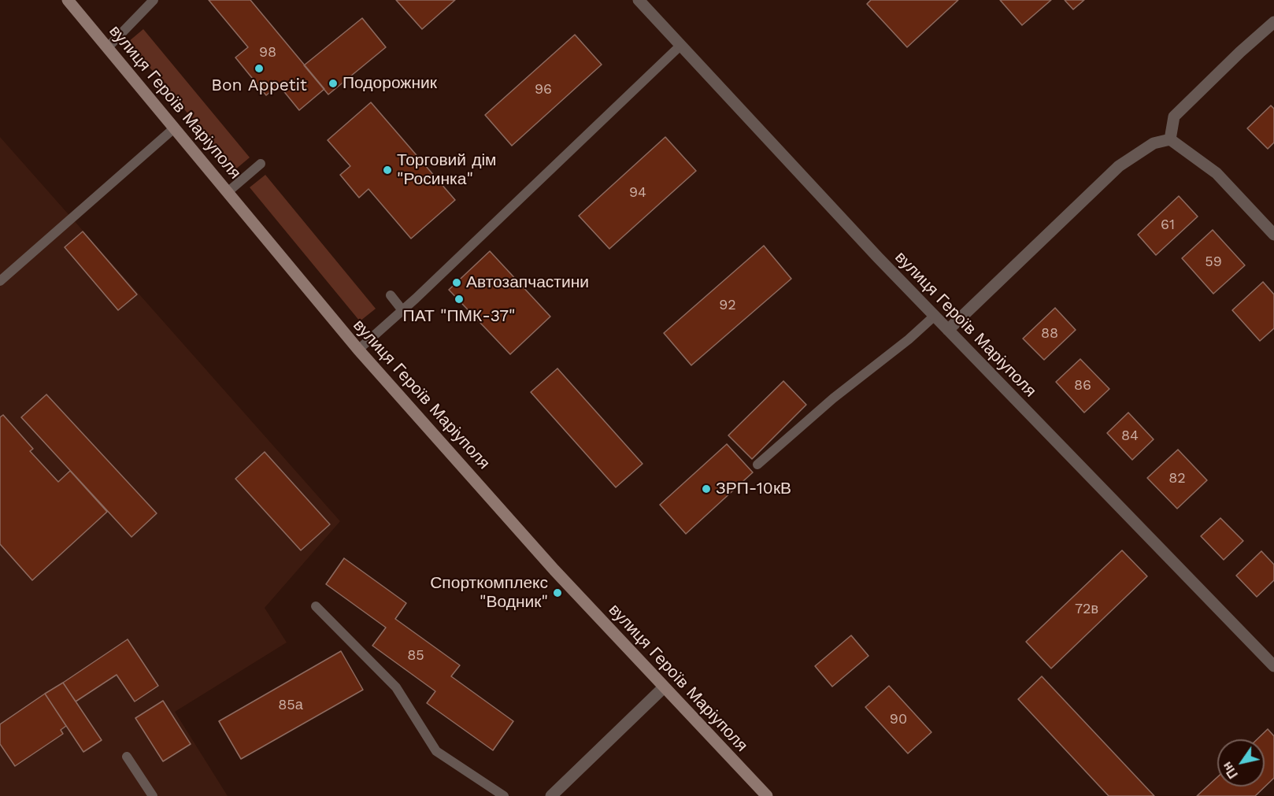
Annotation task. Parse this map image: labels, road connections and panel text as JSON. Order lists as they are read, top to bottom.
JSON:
{
  "streets": {
    "main road": ["вулиця Героїв Маріуполя"]
  },
  "places": [
    "Bon Appetit",
    "Подорожник",
    "Торговий дім \"Росинка\"",
    "Автозапчастини",
    "ПАТ \"ПМК-37\"",
    "ЗРП-10кВ",
    "Спорткомплекс \"Водник\""
  ],
  "house_numbers": [
    "98",
    "96",
    "94",
    "61",
    "59",
    "92",
    "88",
    "86",
    "84",
    "82",
    "72в",
    "85",
    "85а",
    "90"
  ],
  "north": "bottom left"
}
